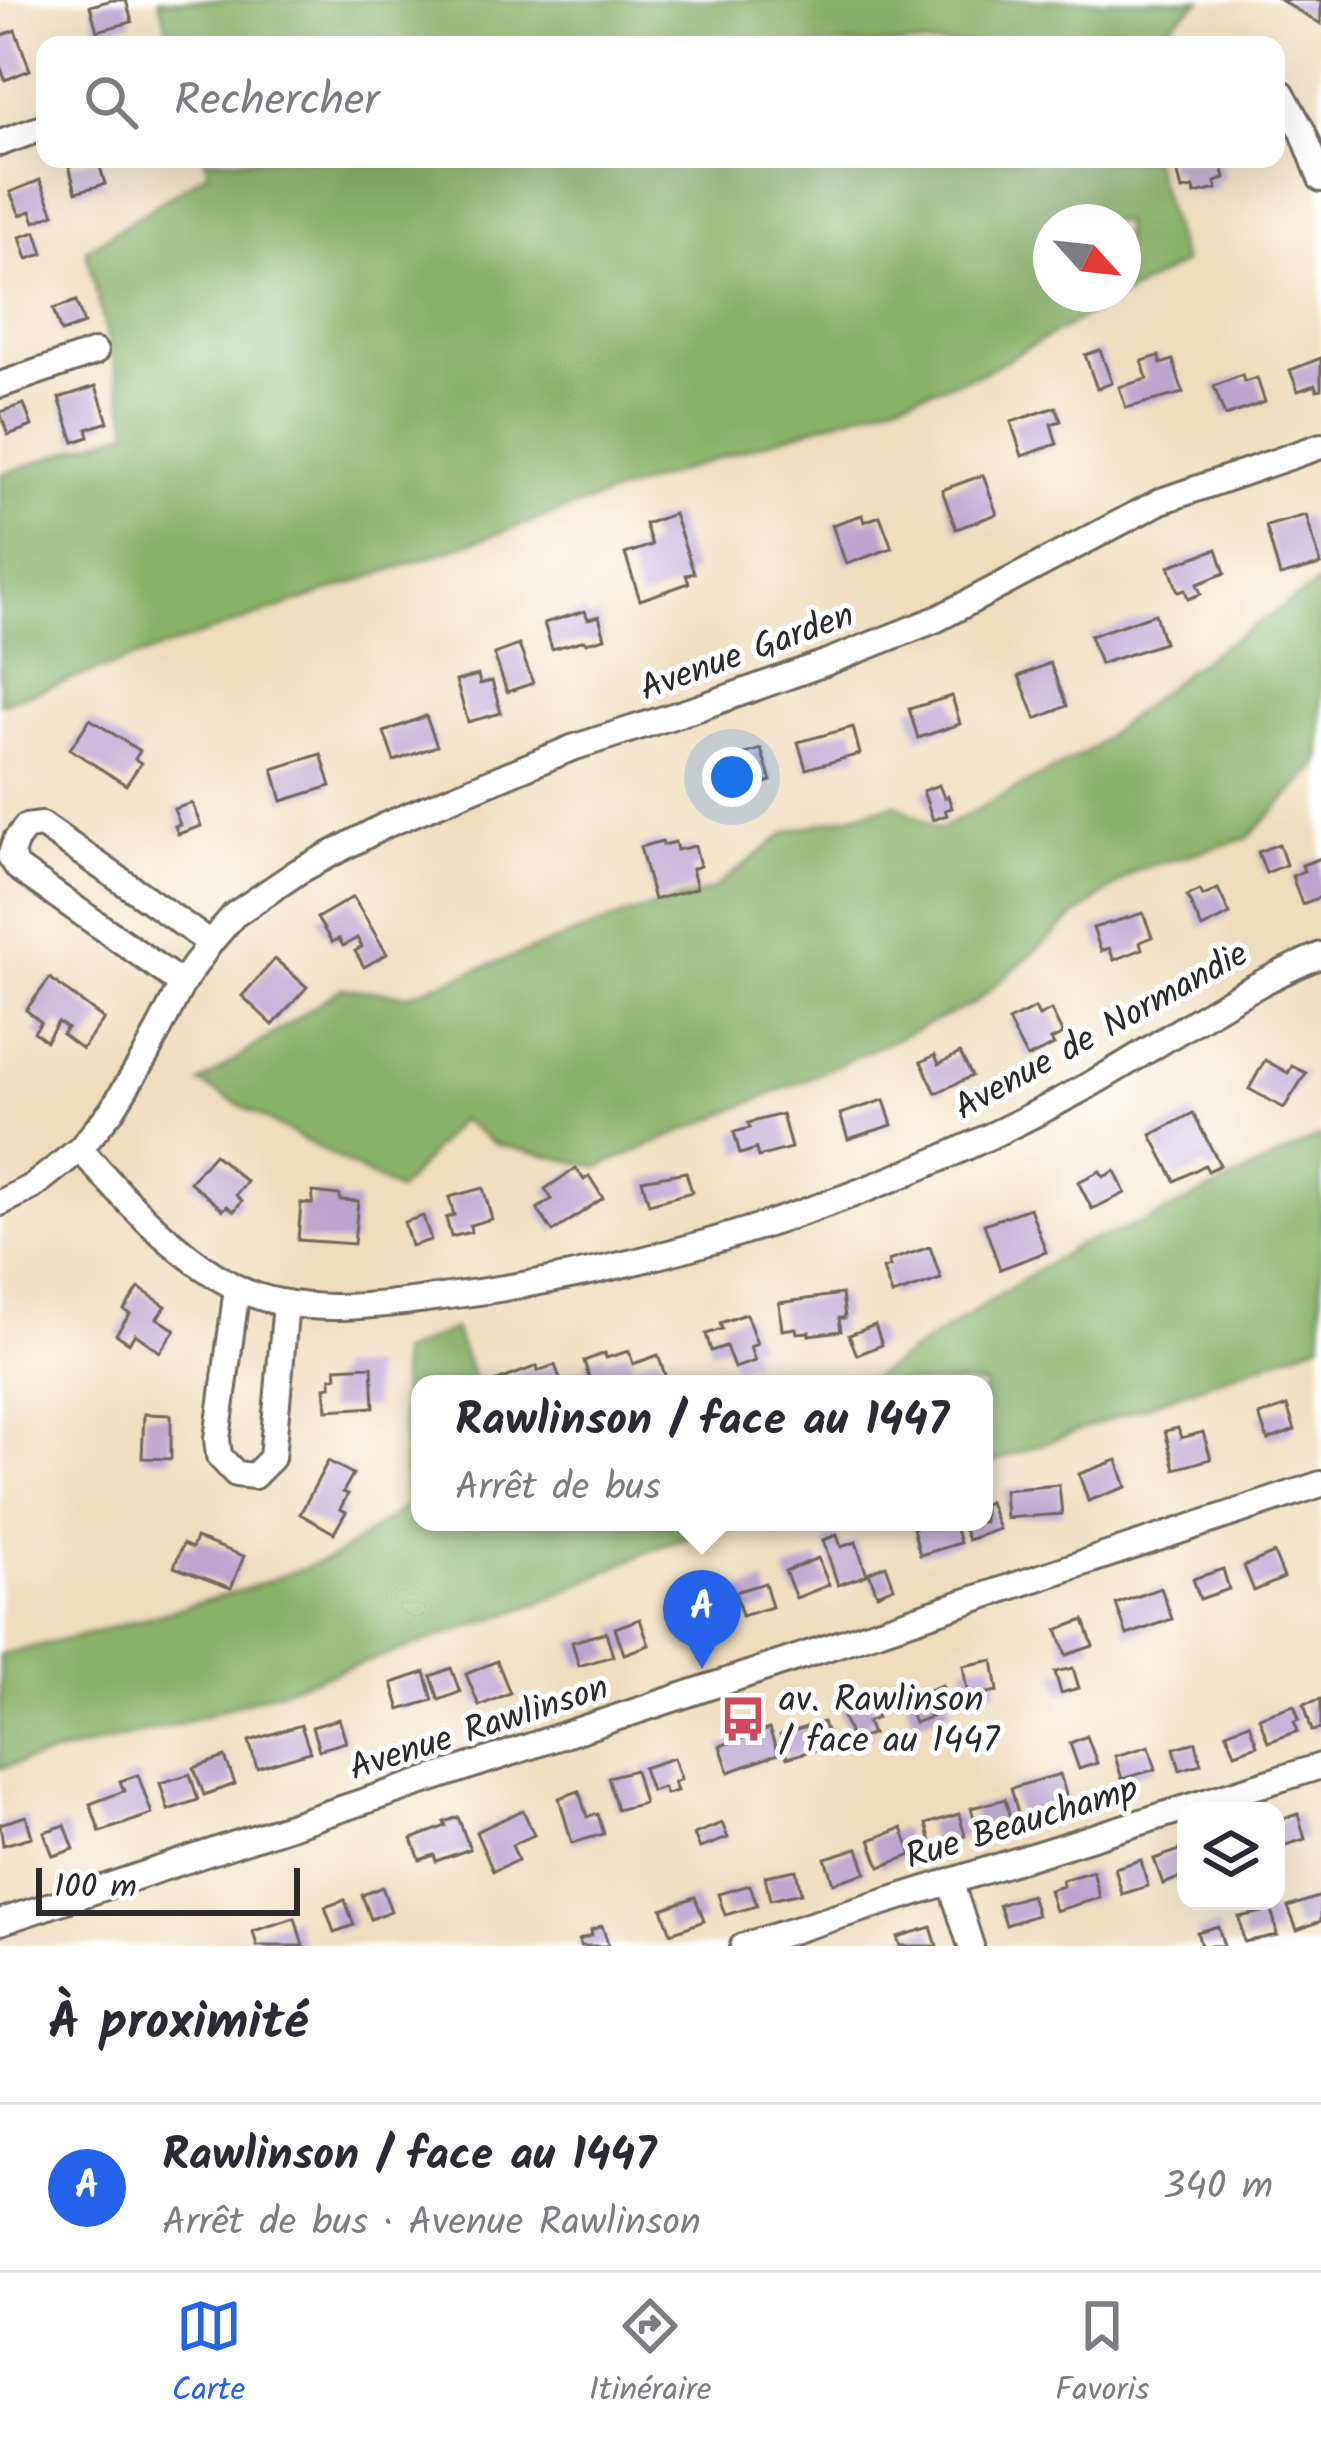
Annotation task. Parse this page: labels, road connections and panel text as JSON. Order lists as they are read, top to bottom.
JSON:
{
  "streets": {
    "street": [
      "Avenue Garden",
      "Avenue de Normandie",
      "Avenue Rawlinson",
      "Rue Beauchamp"
    ]
  },
  "crossings": [
    ["Avenue Garden", "Avenue de Normandie"]
  ],
  "places": {
    "bus stop": ["av. Rawlinson / face au 1447"]
  },
  "scale_bar": "100 m",
  "north": "bottom right",
  "page": {
    "search": "Rechercher",
    "popup": ["Rawlinson / face au 1447", "Arrêt de bus"],
    "pins": "A",
    "scale": "100 m",
    "heading": "À proximité",
    "list": [
      {
        "mark": "A",
        "name": "Rawlinson / face au 1447",
        "note": "Arrêt de bus · Avenue Rawlinson",
        "value": "340 m"
      }
    ],
    "nav": ["Carte", "Itinéraire", "Favoris"]
  }
}
